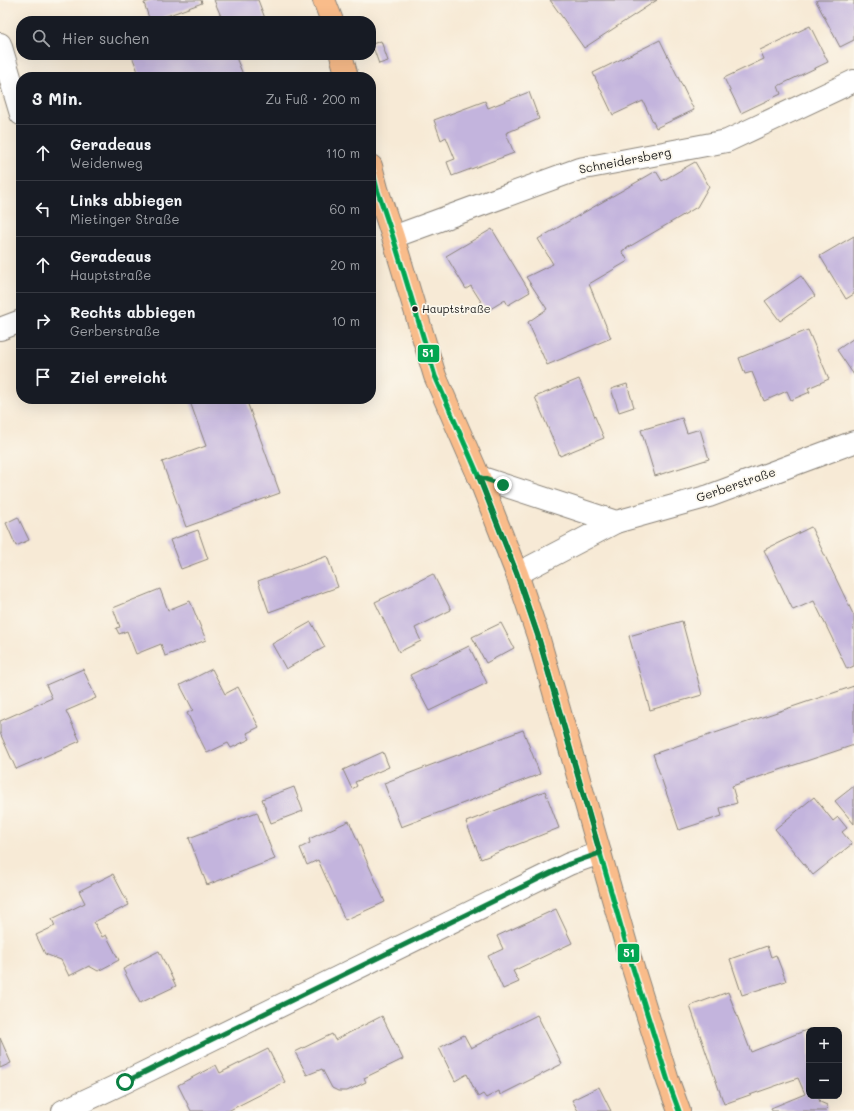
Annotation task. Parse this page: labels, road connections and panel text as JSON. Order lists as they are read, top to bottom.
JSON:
{
  "streets": {
    "street": ["Schneidersberg", "Gerberstraße"]
  },
  "places": ["Hauptstraße"],
  "lines": ["transit line 51"],
  "page": {
    "search": "Hier suchen",
    "heading": ["3 Min.", "Zu Fuß · 200 m"],
    "list": [
      ["Geradeaus", "Weidenweg", "110 m"],
      ["Links abbiegen", "Mietinger Straße", "60 m"],
      ["Geradeaus", "Hauptstraße", "20 m"],
      ["Rechts abbiegen", "Gerberstraße", "10 m"],
      "Ziel erreicht"
    ],
    "map_buttons": ["+", "−"]
  }
}
